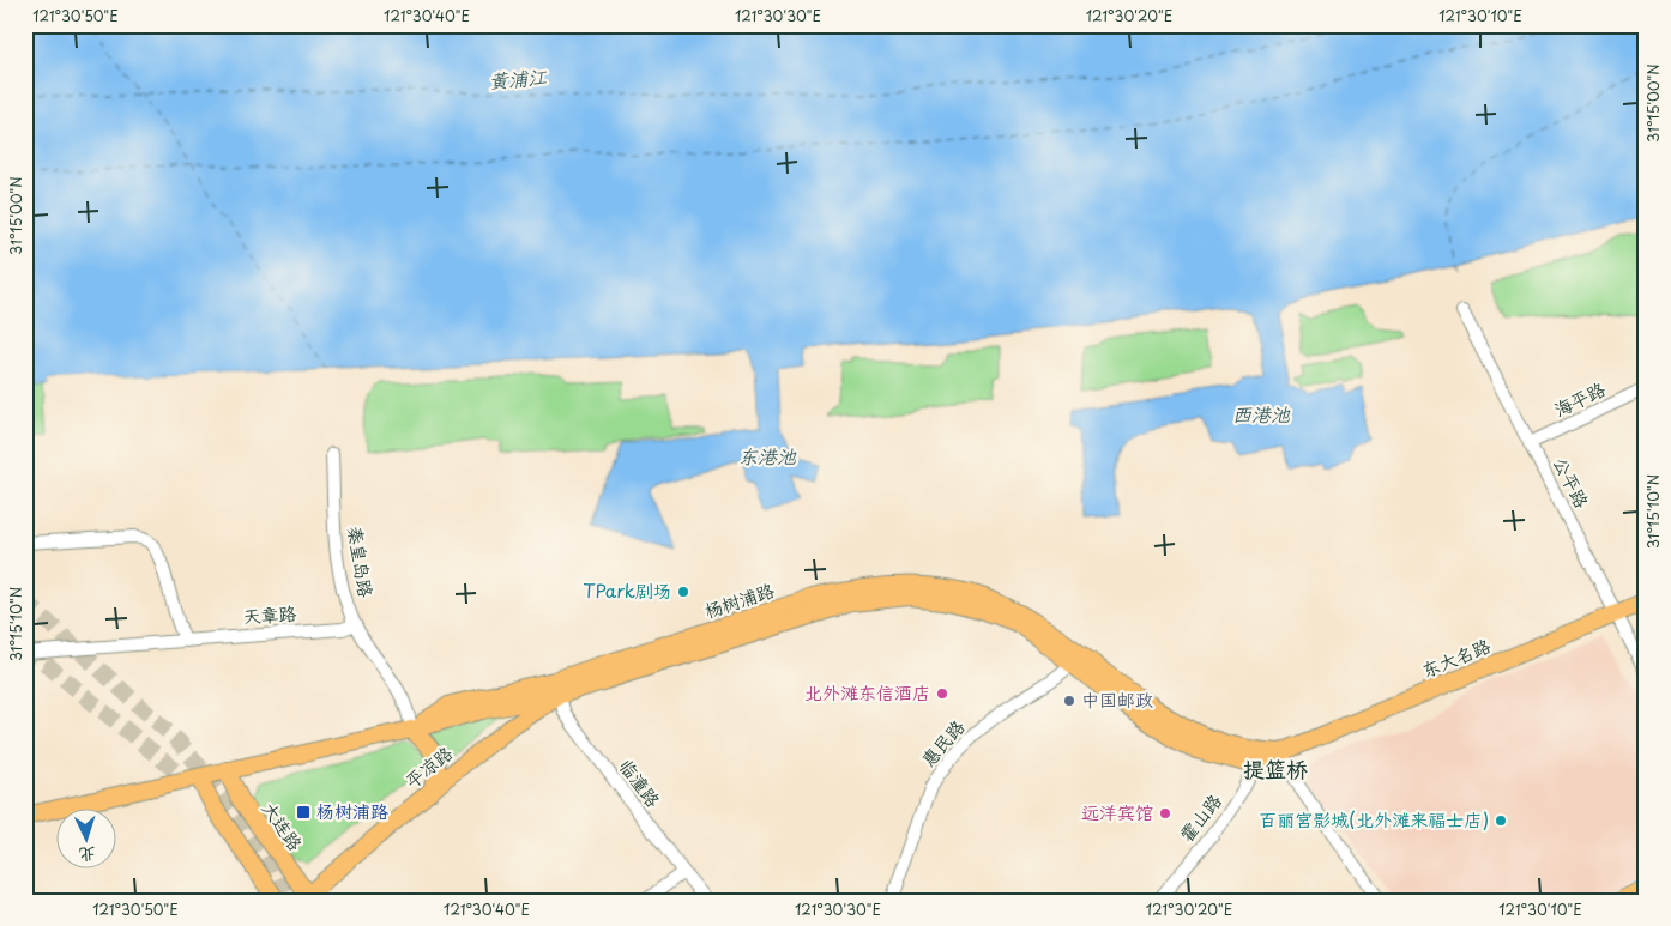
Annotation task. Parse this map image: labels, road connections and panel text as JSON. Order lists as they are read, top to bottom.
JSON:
{
  "streets": {
    "main road": [
      "杨树浦路",
      "东大名路",
      "平凉路",
      "大连路"
    ],
    "street": [
      "海平路",
      "公平路",
      "秦皇岛路",
      "天章路",
      "惠民路",
      "临潼路",
      "霍山路"
    ]
  },
  "crossings": [
    ["海平路", "公平路"],
    ["公平路", "东大名路"],
    ["秦皇岛路", "杨树浦路"],
    ["秦皇岛路", "天章路"],
    ["杨树浦路", "东大名路"],
    ["杨树浦路", "惠民路"],
    ["杨树浦路", "平凉路"],
    ["杨树浦路", "临潼路"],
    ["杨树浦路", "大连路"],
    ["东大名路", "惠民路"],
    ["东大名路", "霍山路"],
    ["平凉路", "临潼路"],
    ["平凉路", "大连路"]
  ],
  "districts": ["提篮桥"],
  "water": ["黄浦江", "西港池", "东港池"],
  "places": {
    "other": [
      "TPark剧场",
      "北外滩东信酒店",
      "中国邮政",
      "远洋宾馆",
      "百丽宫影城(北外滩来福士店)"
    ],
    "transit": ["杨树浦路"]
  },
  "north": "bottom",
  "coordinates": [
    "121°30'50\"E",
    "121°30'40\"E",
    "121°30'30\"E",
    "121°30'20\"E",
    "121°30'10\"E",
    "31°15'00\"N",
    "31°15'10\"N"
  ]
}
